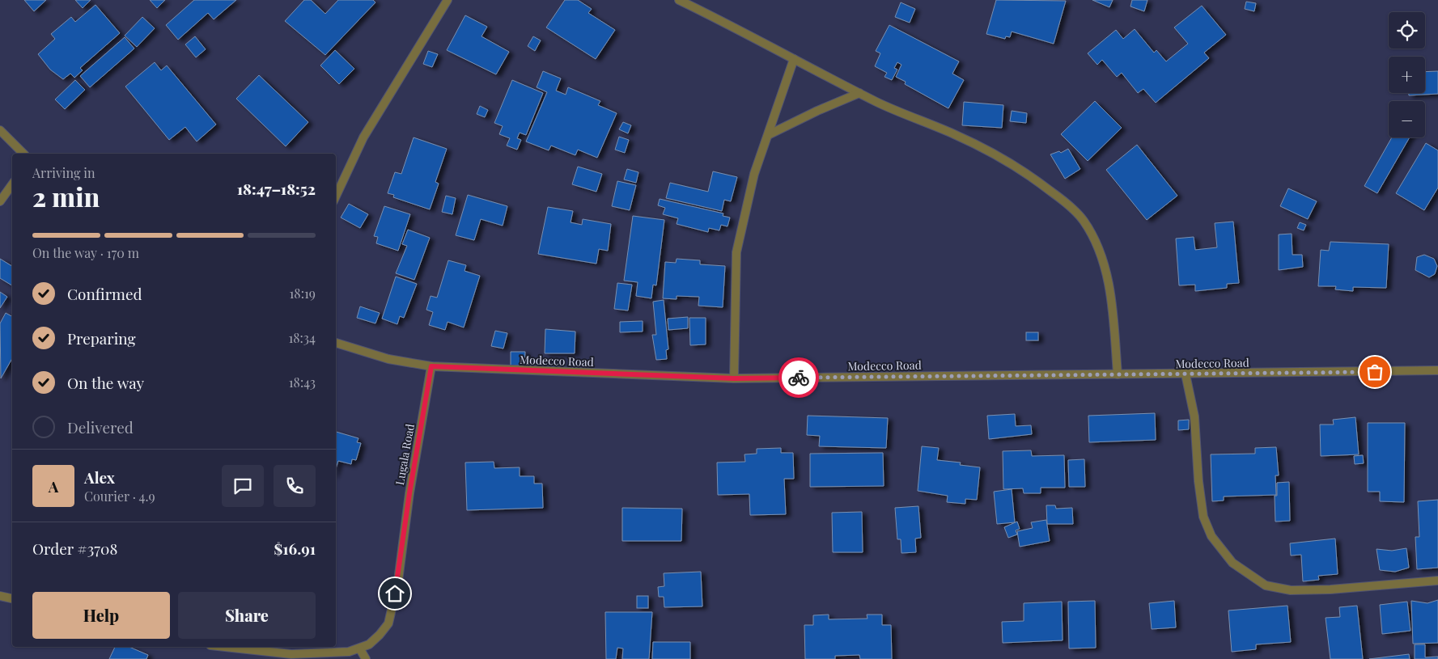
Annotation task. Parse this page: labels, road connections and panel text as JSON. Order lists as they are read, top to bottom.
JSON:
{
  "streets": {
    "street": ["Modecco Road", "Lugala Road"]
  },
  "crossings": [
    ["Modecco Road", "Lugala Road"]
  ],
  "page": {
    "map_buttons": ["+", "−"],
    "heading": ["2 min", "Arriving in", "18:47–18:52"],
    "panel": [
      "Alex",
      "Courier · 4.9",
      "Order #3708",
      "$16.91"
    ],
    "bar": "On the way · 170 m",
    "list": [
      ["Confirmed", "18:19"],
      ["Preparing", "18:34"],
      ["On the way", "18:43"],
      "Delivered"
    ],
    "round": "A",
    "buttons": ["Help", "Share"]
  }
}
